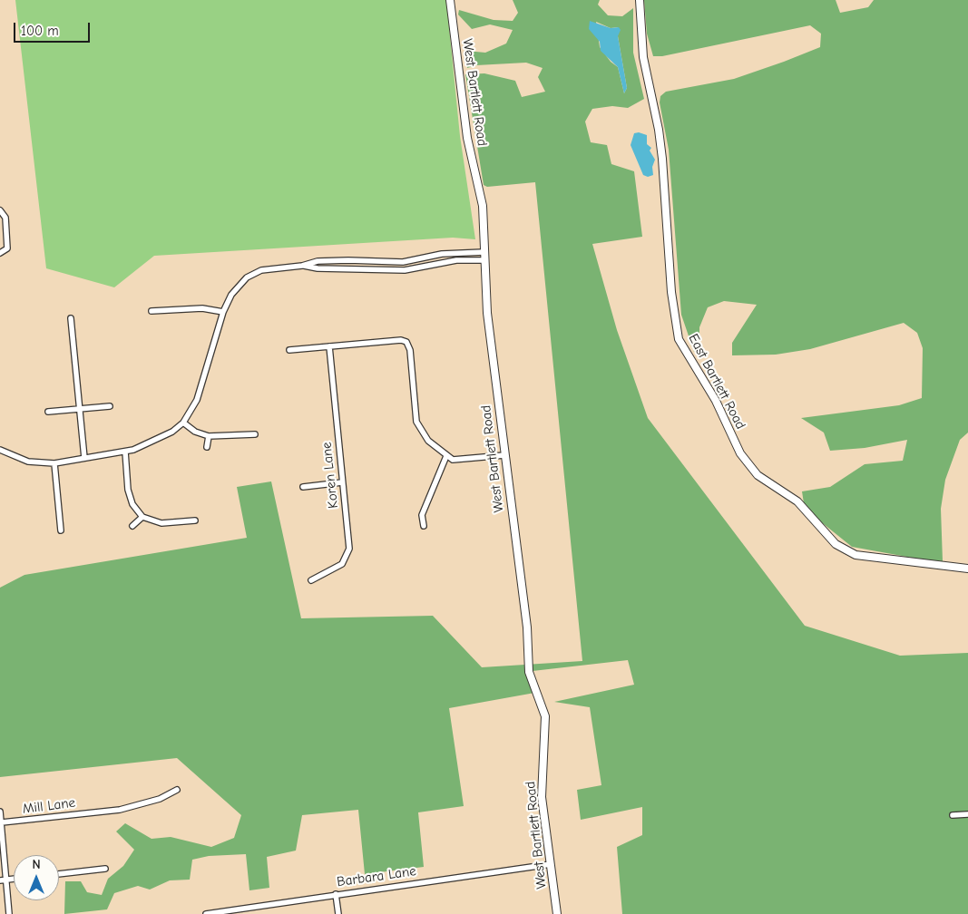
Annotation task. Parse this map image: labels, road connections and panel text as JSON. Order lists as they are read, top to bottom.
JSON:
{
  "streets": {
    "street": [
      "West Bartlett Road",
      "East Bartlett Road",
      "Koren Lane",
      "Mill Lane",
      "Barbara Lane"
    ]
  },
  "crossings": [
    ["West Bartlett Road", "Barbara Lane"]
  ],
  "scale_bar": "100 m",
  "north": "top"
}
